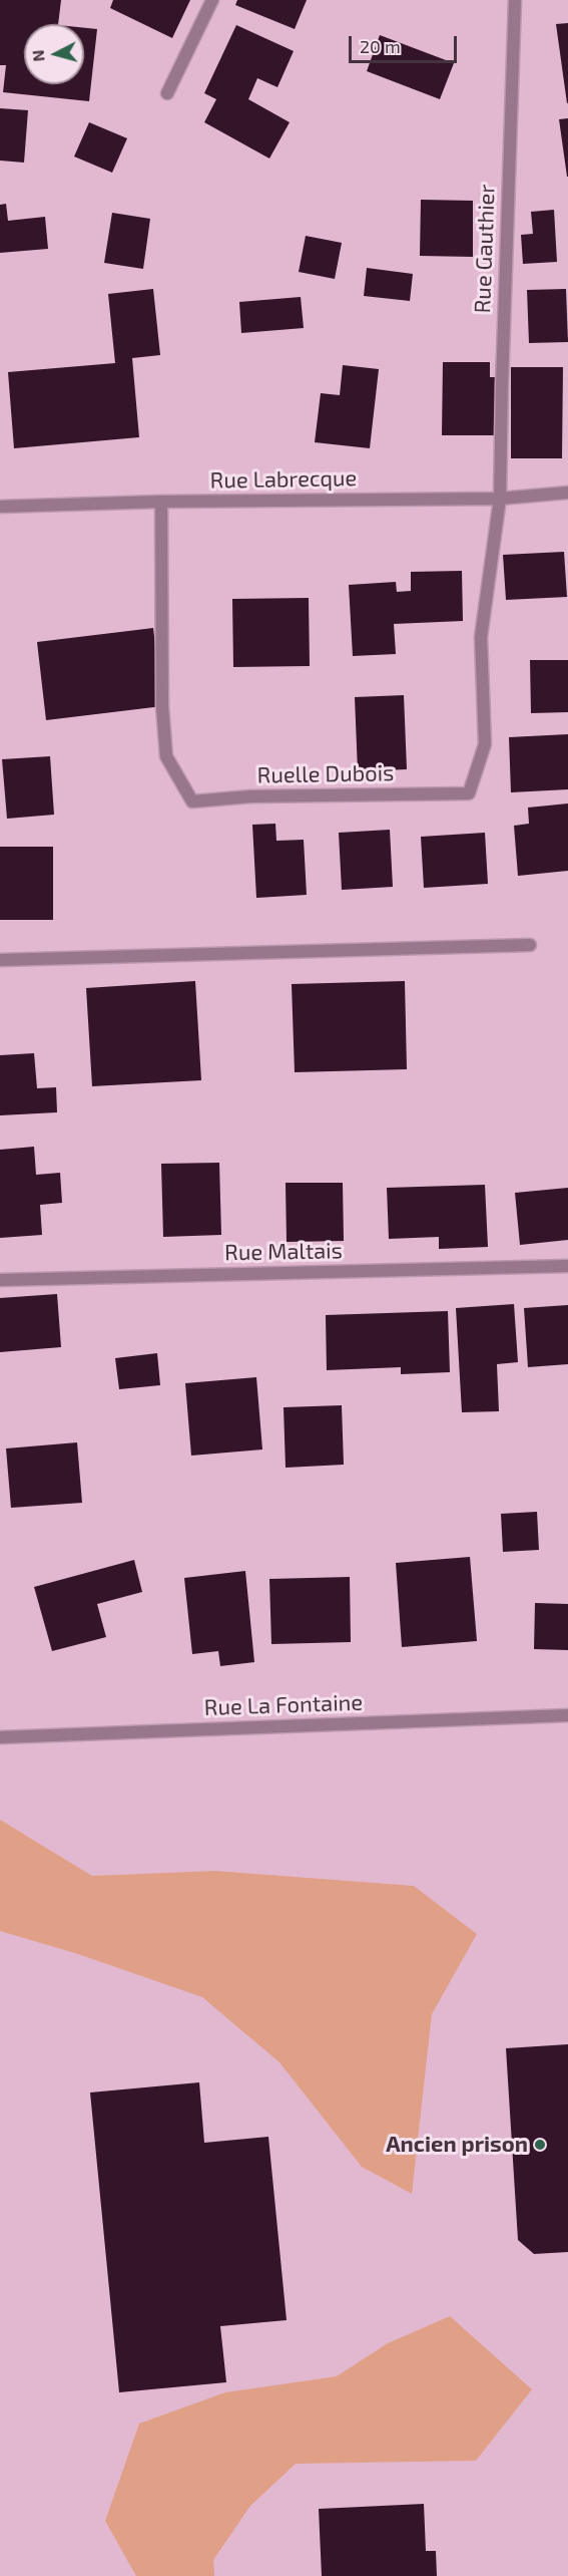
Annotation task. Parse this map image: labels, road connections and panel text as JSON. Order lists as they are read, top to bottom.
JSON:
{
  "streets": {
    "street": [
      "Rue Gauthier",
      "Rue Labrecque",
      "Ruelle Dubois",
      "Rue Maltais",
      "Rue La Fontaine"
    ]
  },
  "crossings": [
    ["Rue Gauthier", "Rue Labrecque"],
    ["Rue Gauthier", "Ruelle Dubois"],
    ["Rue Labrecque", "Ruelle Dubois"]
  ],
  "places": ["Ancien prison"],
  "scale_bar": "20 m",
  "north": "left"
}
